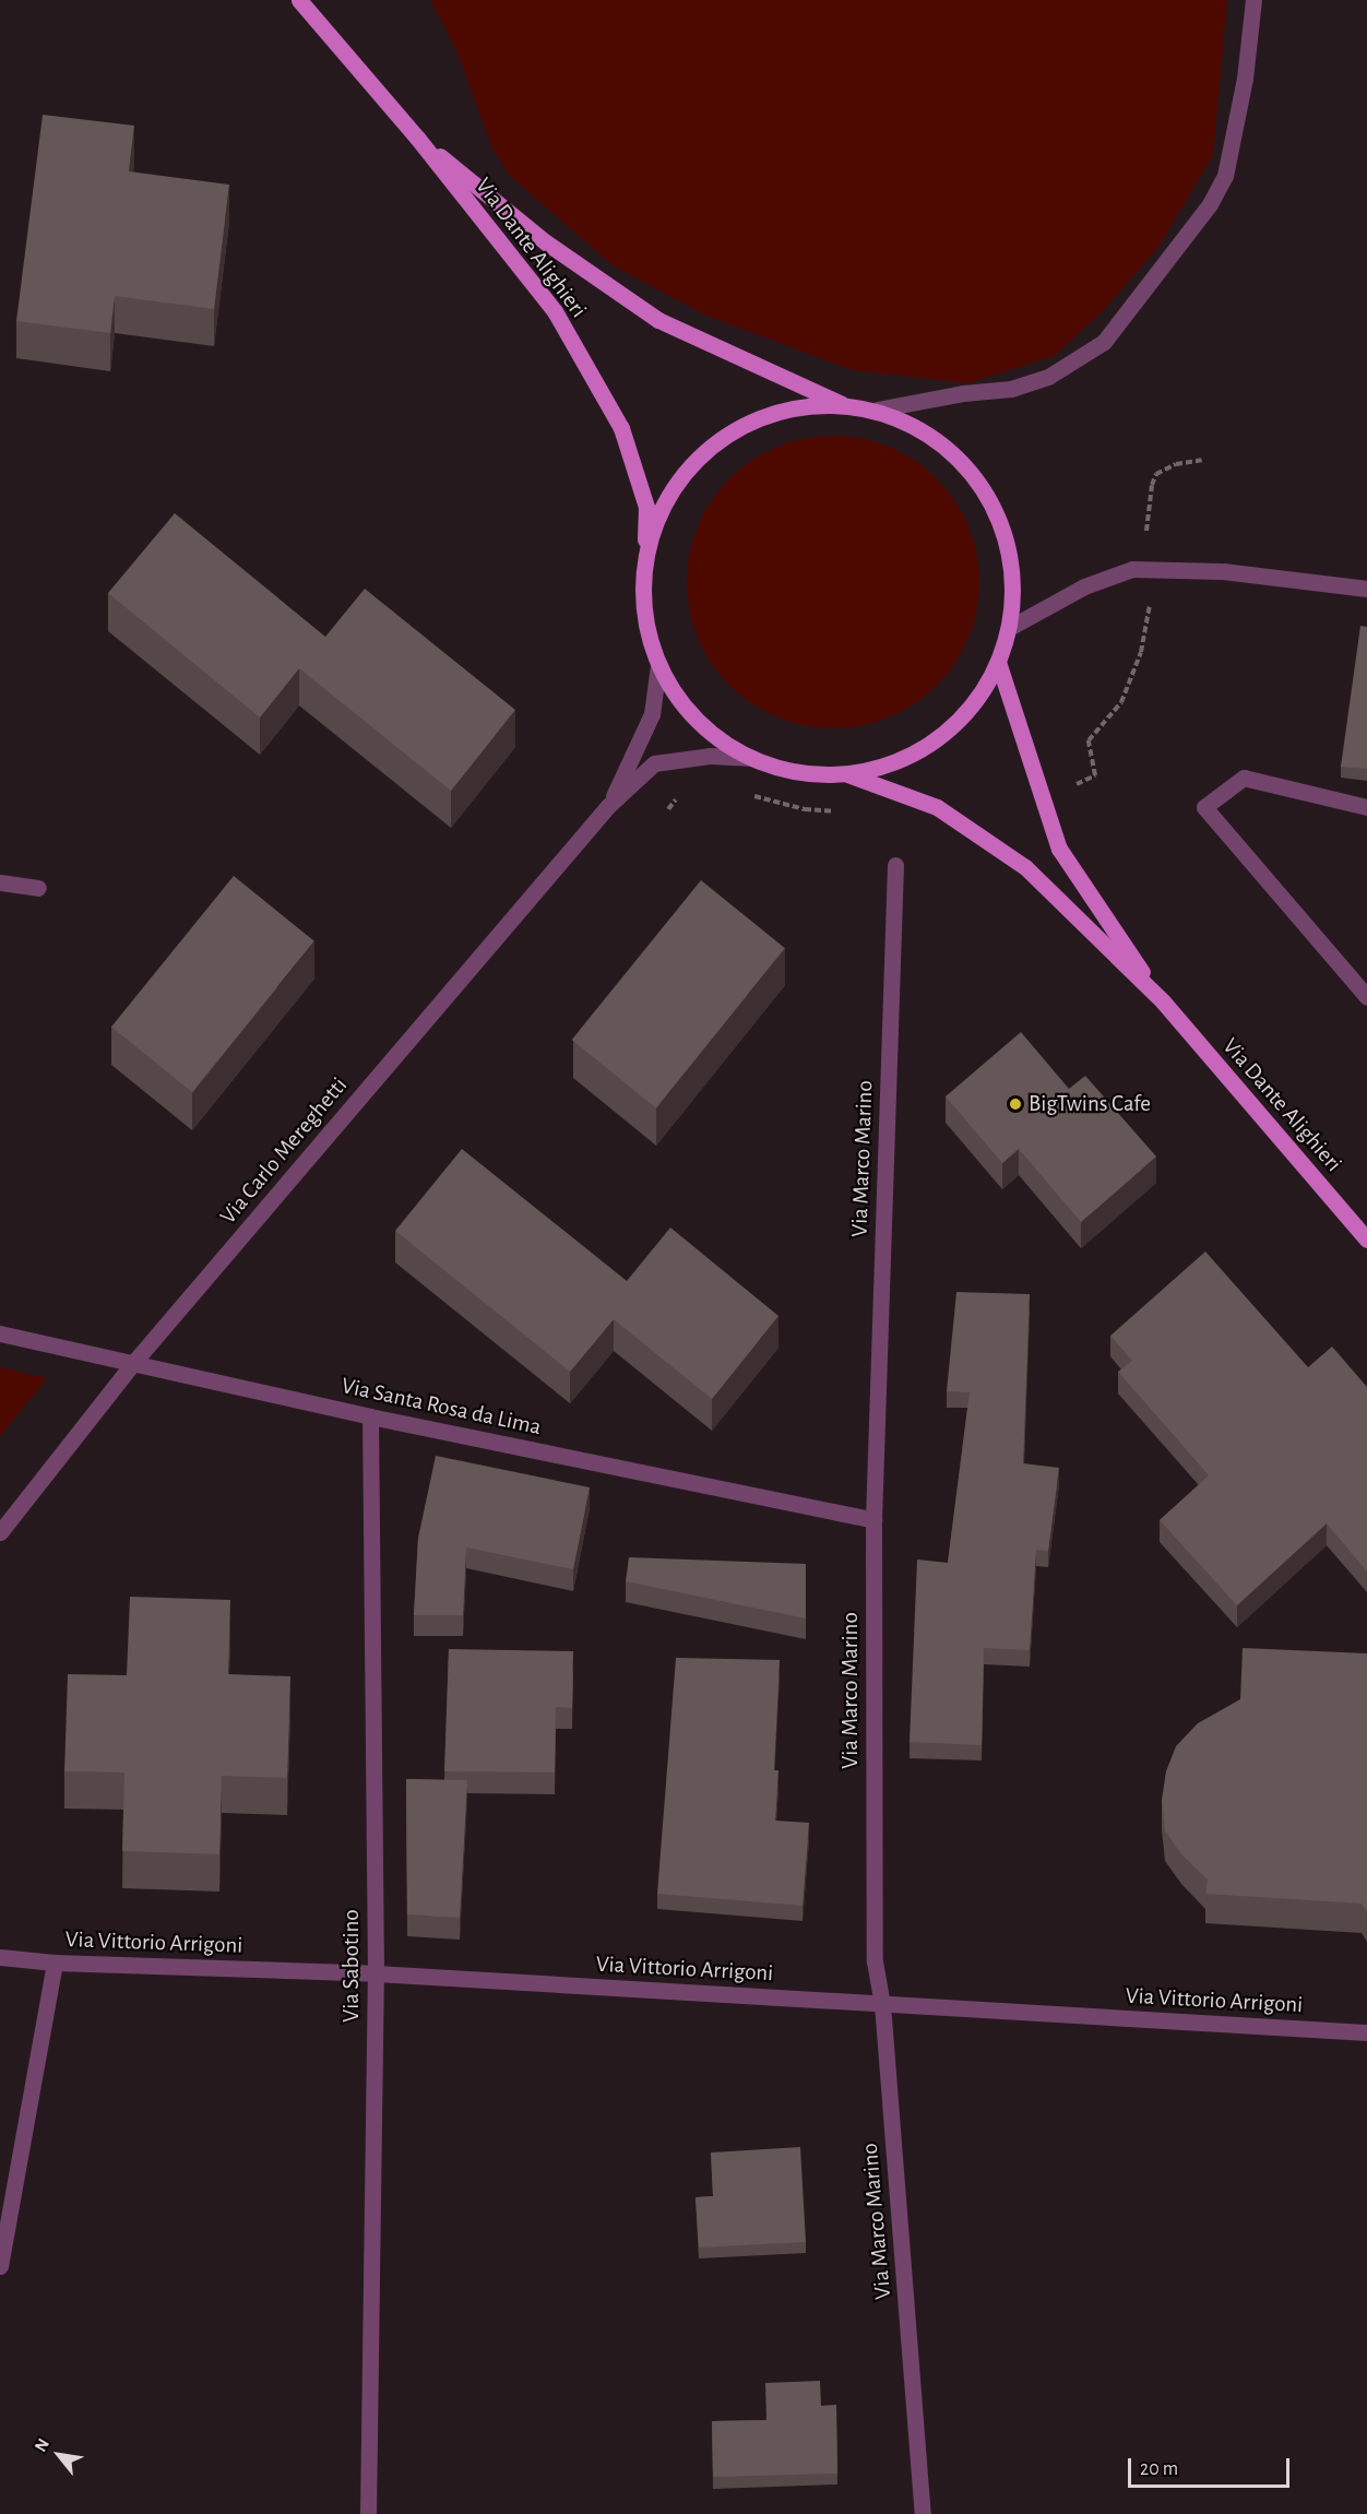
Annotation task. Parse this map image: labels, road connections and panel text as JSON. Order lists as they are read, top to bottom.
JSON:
{
  "streets": {
    "main road": ["Via Dante Alighieri"],
    "street": [
      "Via Carlo Mereghetti",
      "Via Marco Marino",
      "Via Santa Rosa da Lima",
      "Via Vittorio Arrigoni",
      "Via Sabotino"
    ]
  },
  "crossings": [
    ["Via Dante Alighieri", "Via Carlo Mereghetti"],
    ["Via Carlo Mereghetti", "Via Santa Rosa da Lima"],
    ["Via Marco Marino", "Via Santa Rosa da Lima"],
    ["Via Marco Marino", "Via Vittorio Arrigoni"],
    ["Via Santa Rosa da Lima", "Via Sabotino"],
    ["Via Vittorio Arrigoni", "Via Sabotino"]
  ],
  "places": ["BigTwins Cafe"],
  "scale_bar": "20 m",
  "north": "top left"
}
